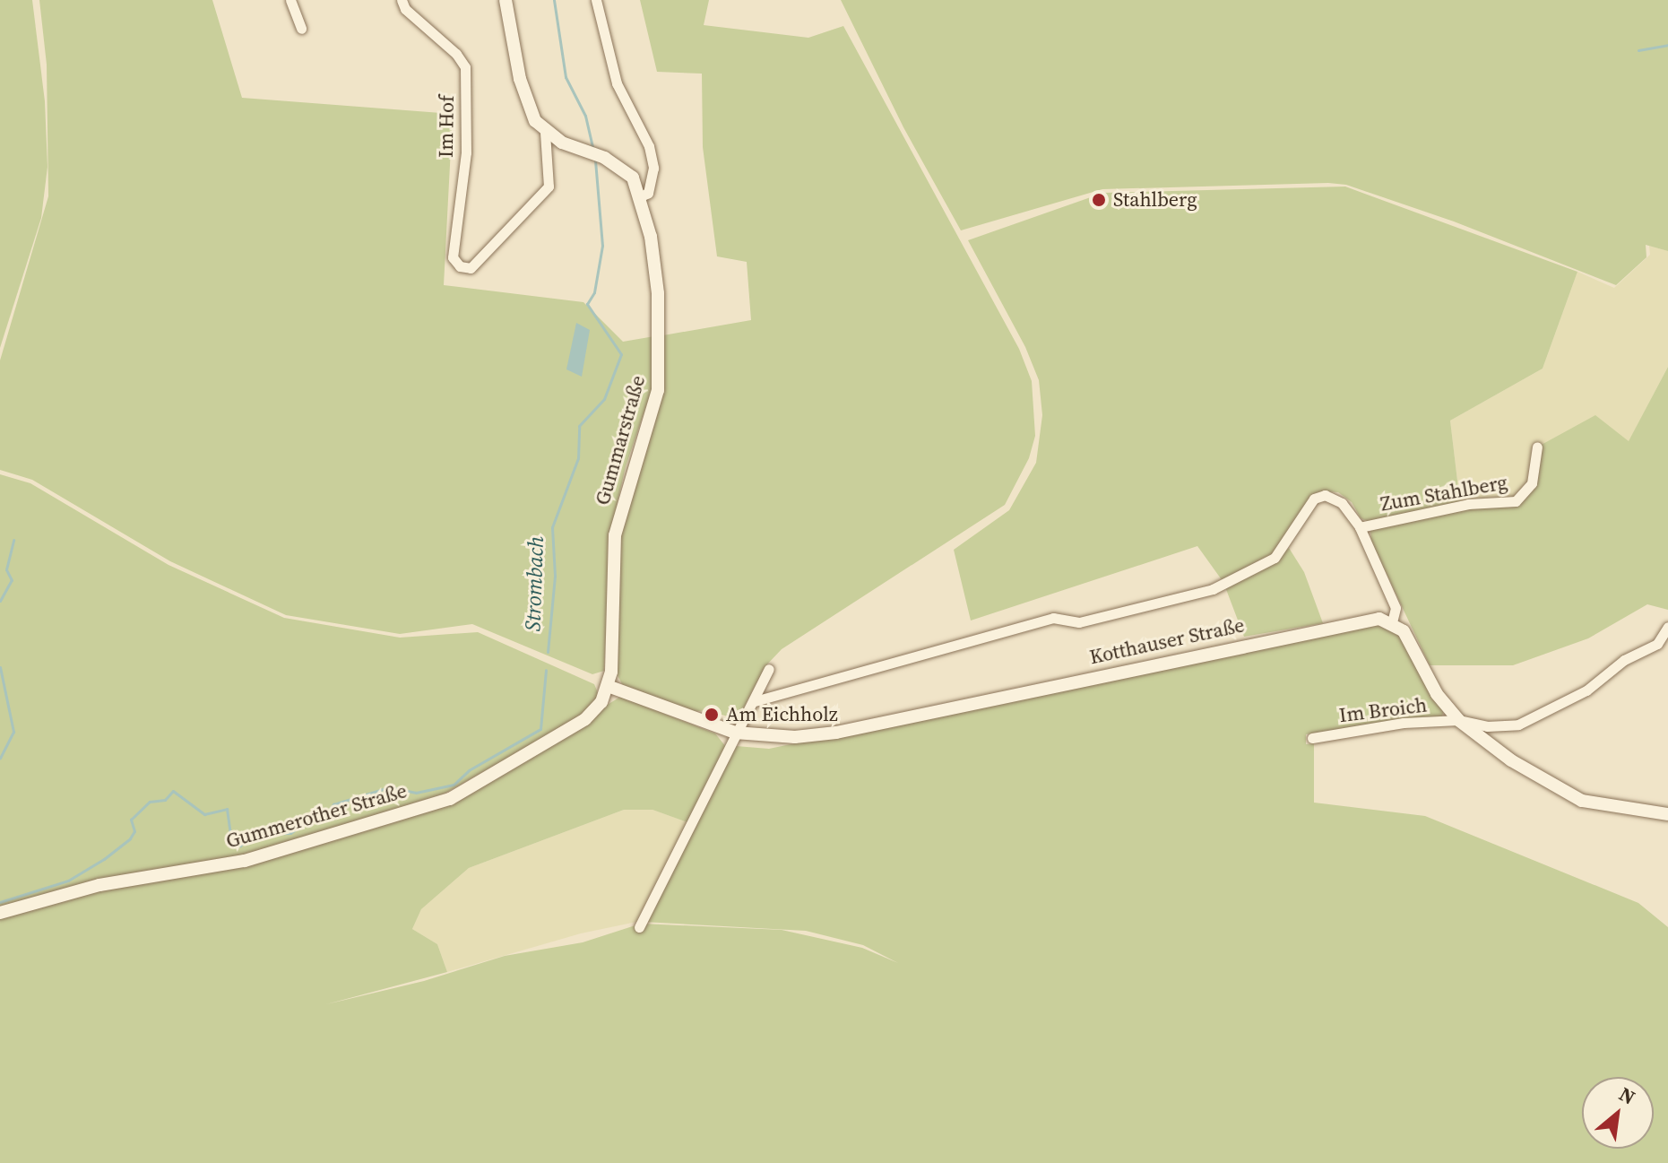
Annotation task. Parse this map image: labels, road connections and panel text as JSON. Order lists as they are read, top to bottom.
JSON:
{
  "streets": {
    "street": [
      "Im Hof",
      "Gummarstraße",
      "Zum Stahlberg",
      "Kotthauser Straße",
      "Im Broich",
      "Gummerother Straße"
    ]
  },
  "crossings": [
    ["Im Hof", "Gummarstraße"],
    ["Gummarstraße", "Kotthauser Straße"],
    ["Gummarstraße", "Gummerother Straße"],
    ["Kotthauser Straße", "Gummerother Straße"]
  ],
  "water": ["Strombach"],
  "places": ["Stahlberg", "Am Eichholz"],
  "north": "top right"
}
